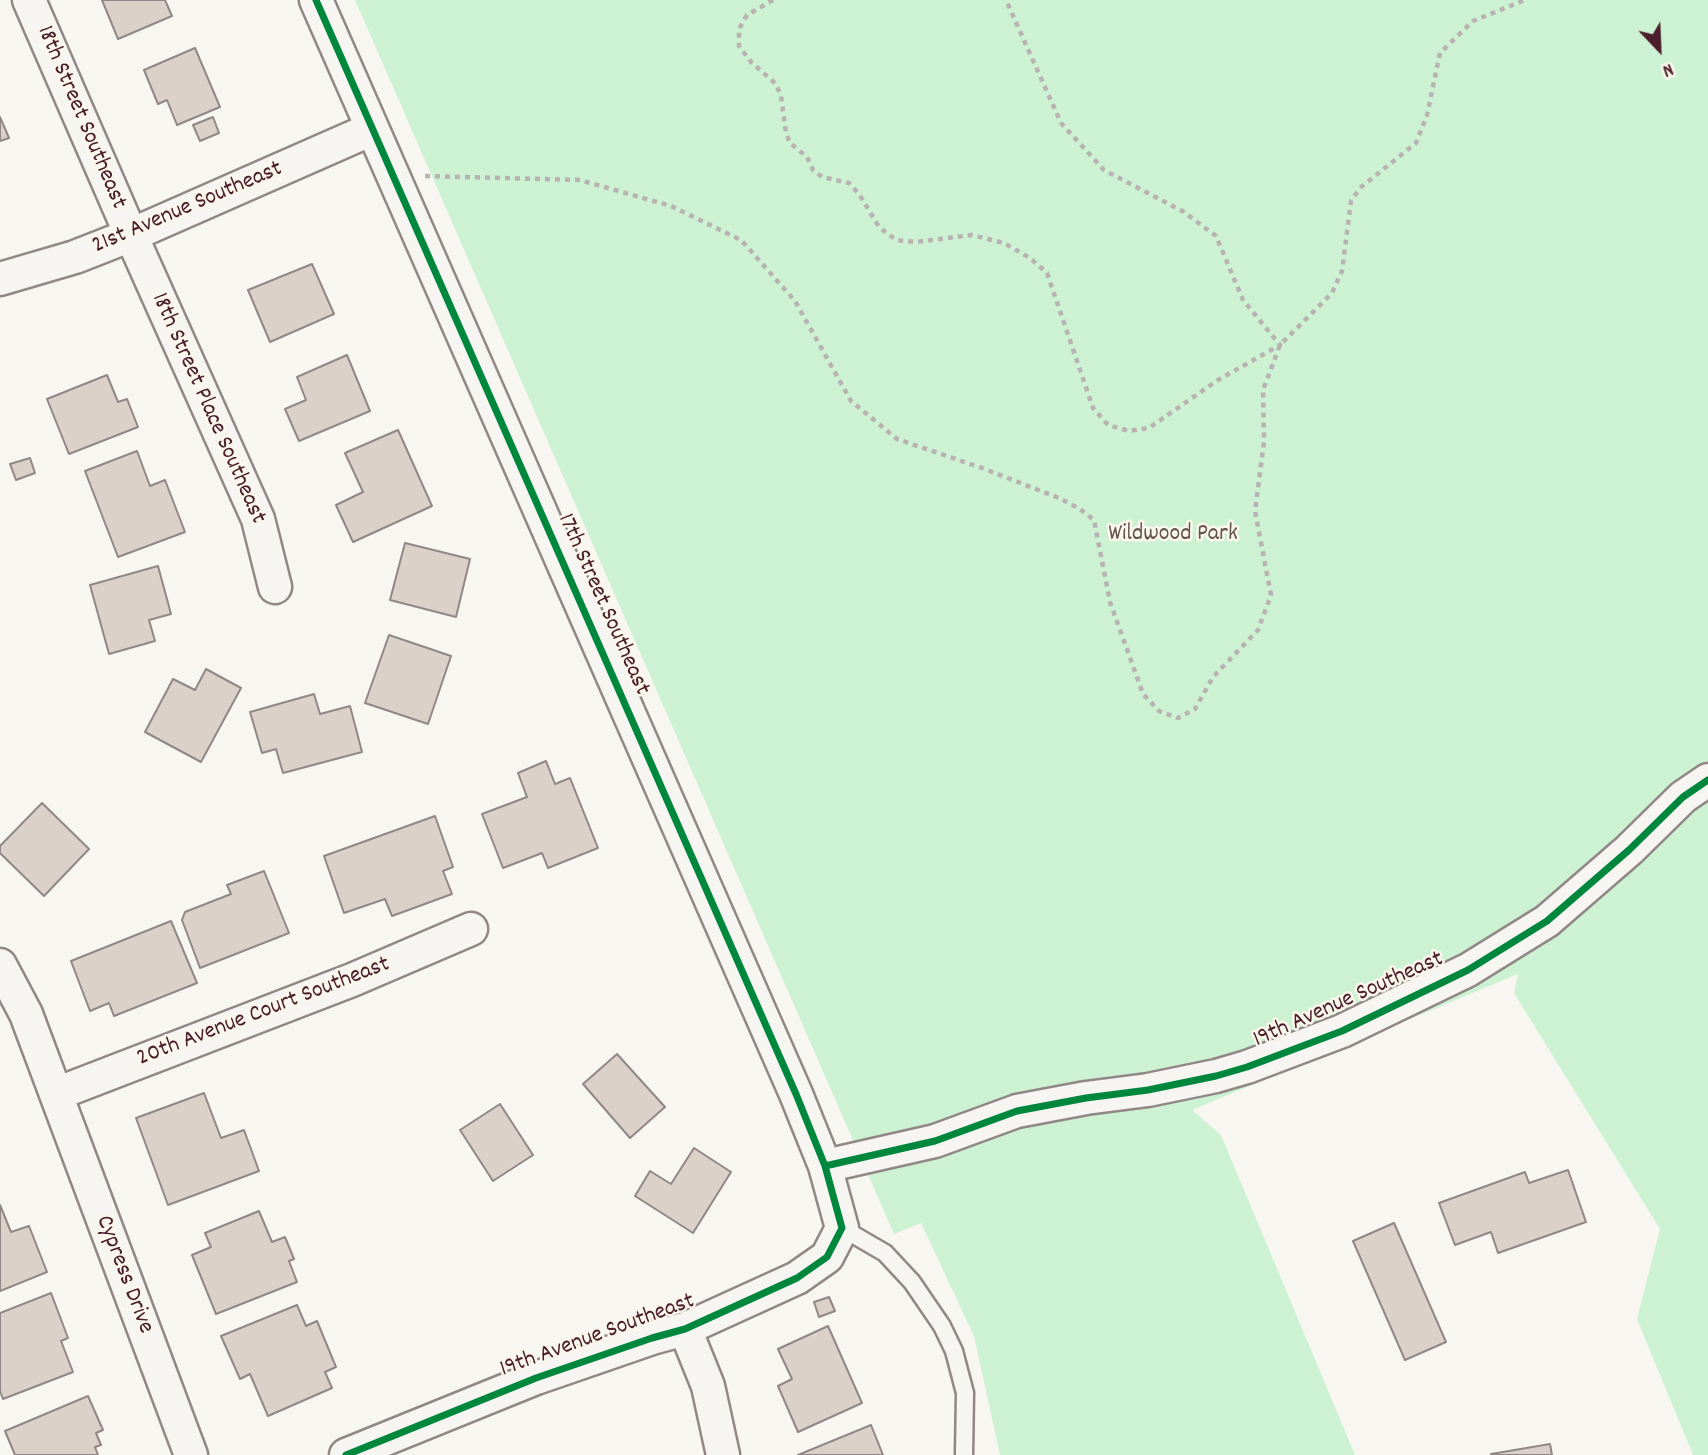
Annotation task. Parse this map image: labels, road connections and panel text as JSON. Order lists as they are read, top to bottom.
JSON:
{
  "streets": {
    "street": [
      "18th Street Southeast",
      "21st Avenue Southeast",
      "18th Street Place Southeast",
      "17th Street Southeast",
      "19th Avenue Southeast",
      "20th Avenue Court Southeast",
      "Cypress Drive"
    ]
  },
  "crossings": [
    ["18th Street Southeast", "21st Avenue Southeast"],
    ["18th Street Southeast", "18th Street Place Southeast"],
    ["21st Avenue Southeast", "18th Street Place Southeast"],
    ["21st Avenue Southeast", "17th Street Southeast"],
    ["17th Street Southeast", "19th Avenue Southeast"],
    ["20th Avenue Court Southeast", "Cypress Drive"]
  ],
  "parks": ["Wildwood Park"],
  "north": "bottom right"
}
